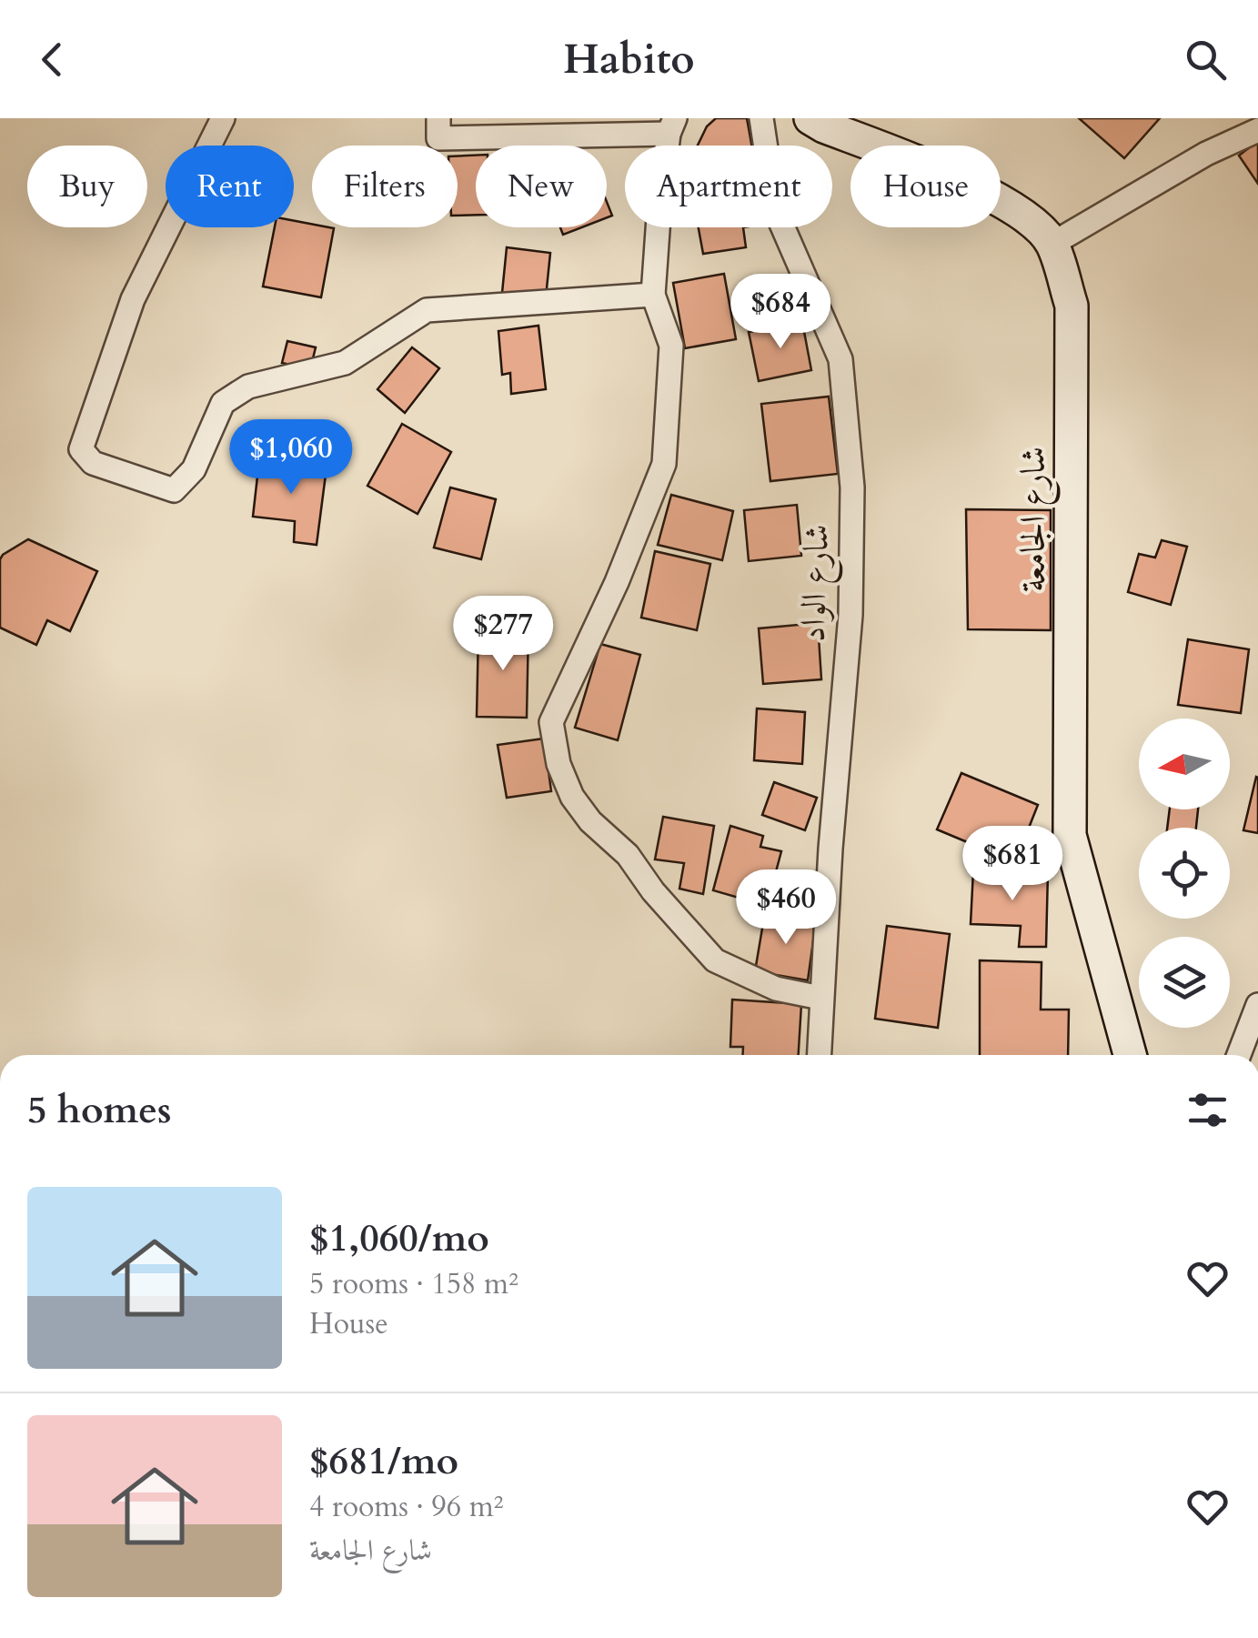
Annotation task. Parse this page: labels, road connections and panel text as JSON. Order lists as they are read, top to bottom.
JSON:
{
  "streets": {
    "main road": ["شارع الجامعة"],
    "street": ["شارع الواد"]
  },
  "north": "left",
  "page": {
    "header": "Habito",
    "chip": [
      "Buy",
      "Rent",
      "Filters",
      "New",
      "Apartment",
      "House"
    ],
    "price": [
      "$684",
      "$1,060",
      "$277",
      "$681",
      "$460"
    ],
    "heading": "5 homes",
    "list": [
      {
        "name": "$1,060/mo",
        "note": "5 rooms · 158 m² · House"
      },
      {
        "name": "$681/mo",
        "note": "4 rooms · 96 m² · شارع الجامعة"
      }
    ]
  }
}
